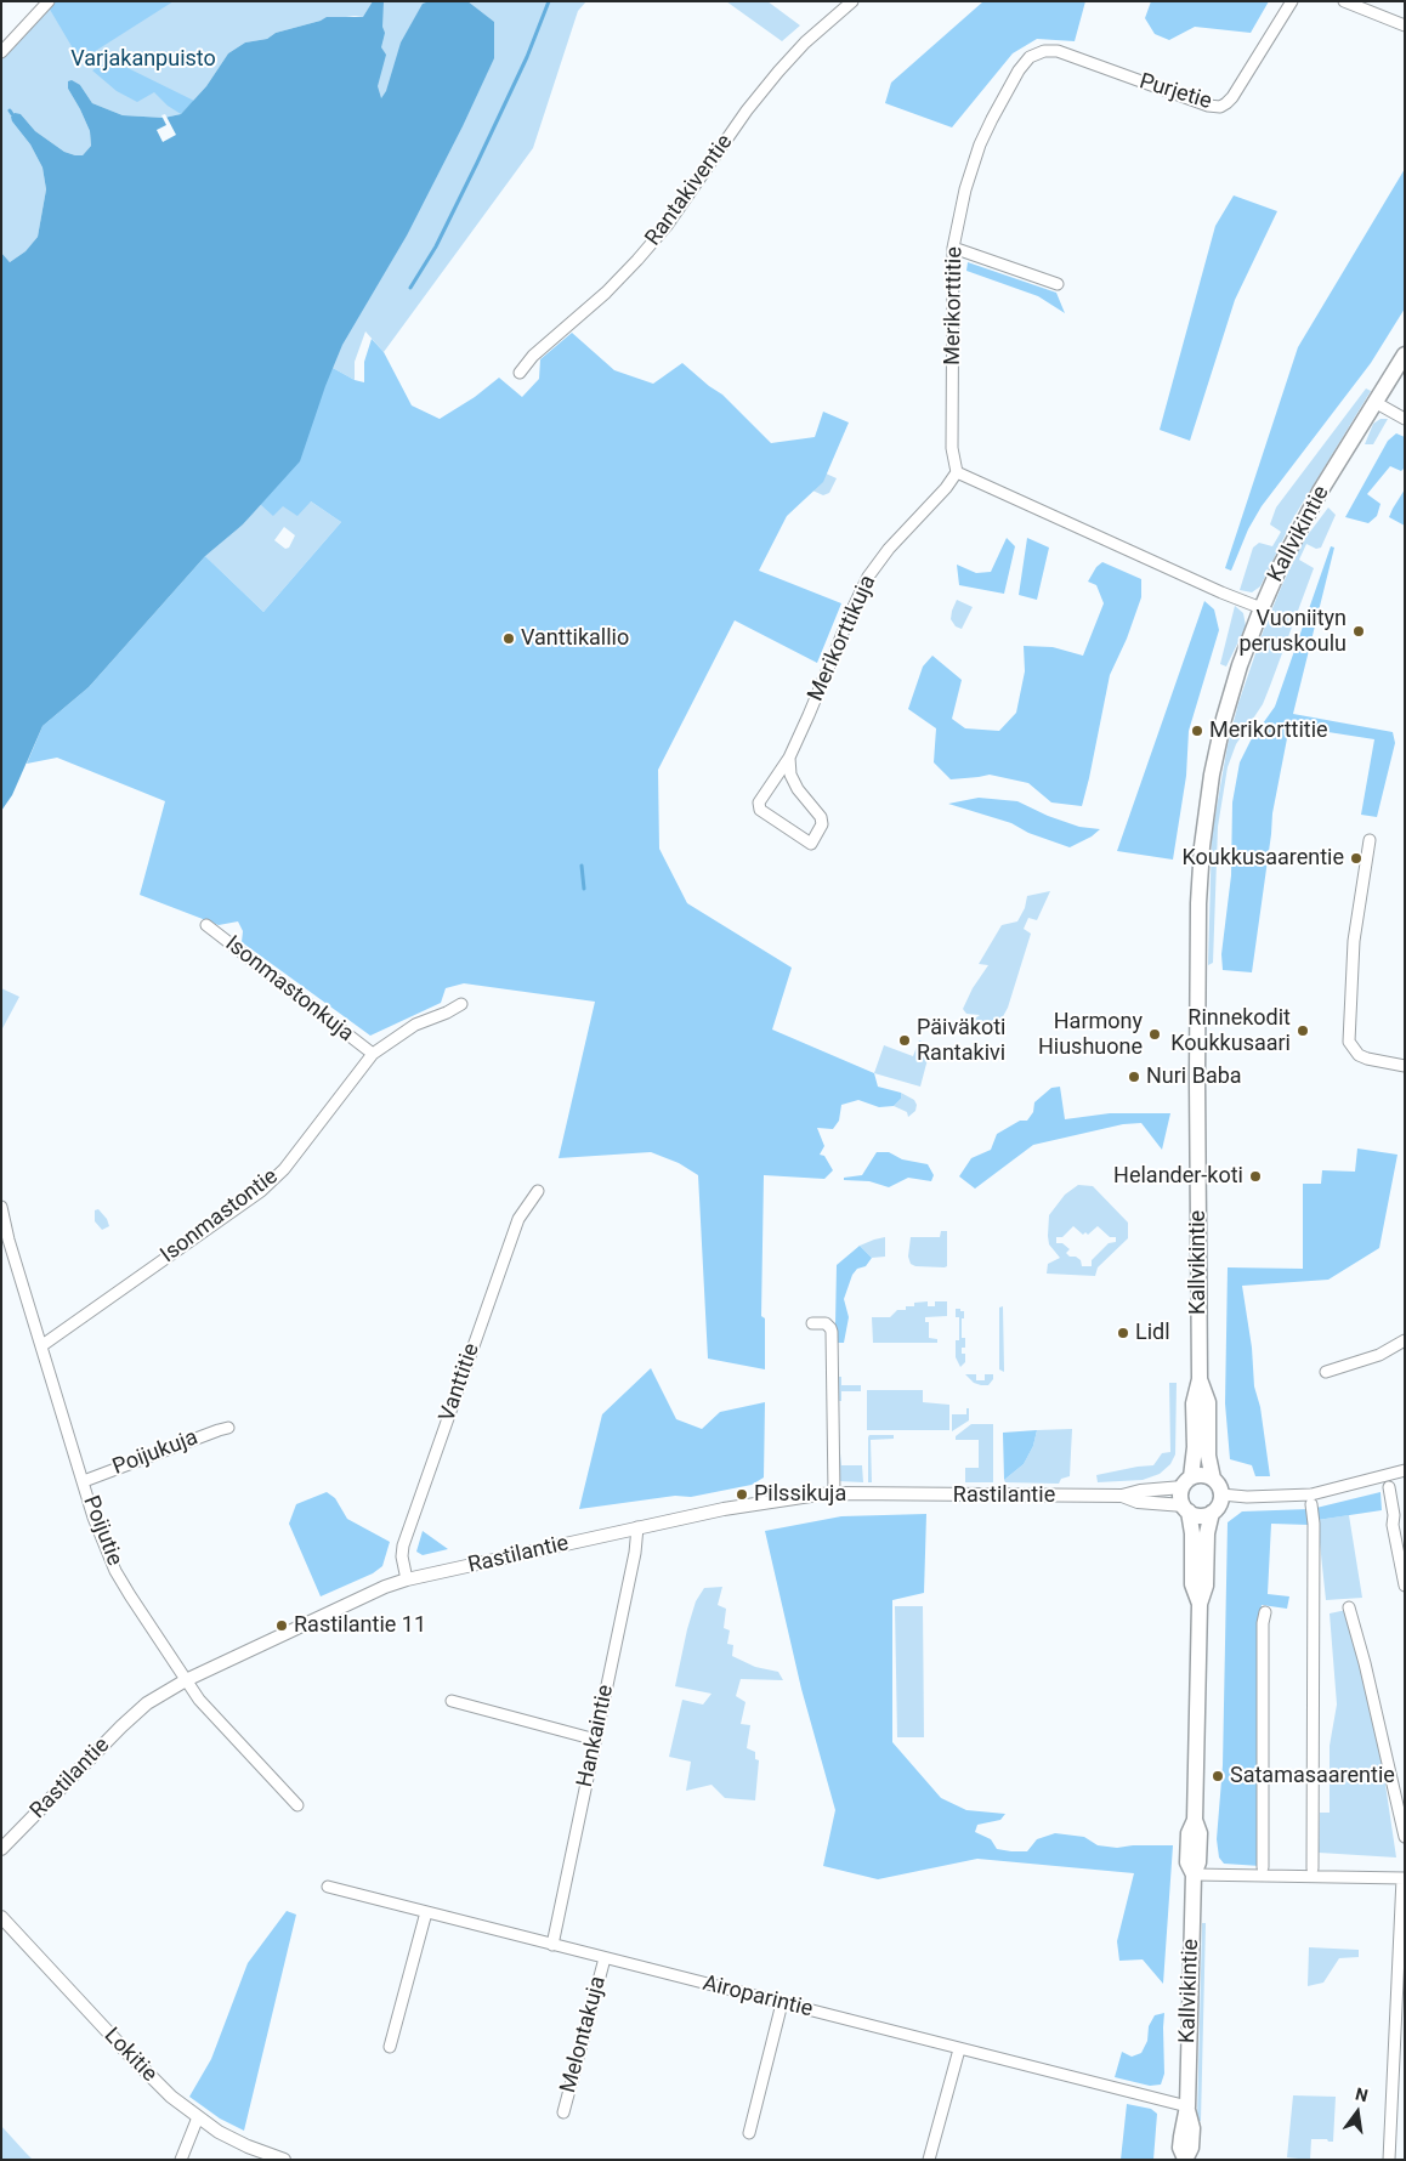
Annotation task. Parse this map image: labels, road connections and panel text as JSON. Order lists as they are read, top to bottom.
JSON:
{
  "streets": {
    "main road": ["Kallvikintie"],
    "street": [
      "Purjetie",
      "Rantakiventie",
      "Merikorttitie",
      "Merikorttikuja",
      "Isonmastonkuja",
      "Isonmastontie",
      "Vanttitie",
      "Poijukuja",
      "Rastilantie",
      "Poijutie",
      "Hankaintie",
      "Airoparintie",
      "Melontakuja",
      "Lokitie"
    ]
  },
  "crossings": [
    ["Purjetie", "Merikorttitie"],
    ["Merikorttitie", "Merikorttikuja"],
    ["Kallvikintie", "Rastilantie"],
    ["Kallvikintie", "Airoparintie"],
    ["Isonmastonkuja", "Isonmastontie"],
    ["Isonmastontie", "Poijutie"],
    ["Vanttitie", "Rastilantie"],
    ["Poijukuja", "Poijutie"],
    ["Rastilantie", "Poijutie"],
    ["Rastilantie", "Hankaintie"],
    ["Hankaintie", "Airoparintie"],
    ["Airoparintie", "Melontakuja"]
  ],
  "parks": ["Varjakanpuisto"],
  "places": [
    "Vuoniityn peruskoulu",
    "Vanttikallio",
    "Merikorttitie",
    "Koukkusaarentie",
    "Rinnekodit Koukkusaari",
    "Harmony Hiushuone",
    "Päiväkoti Rantakivi",
    "Nuri Baba",
    "Helander-koti",
    "Lidl",
    "Pilssikuja",
    "Rastilantie 11",
    "Satamasaarentie"
  ],
  "north": "top"
}
